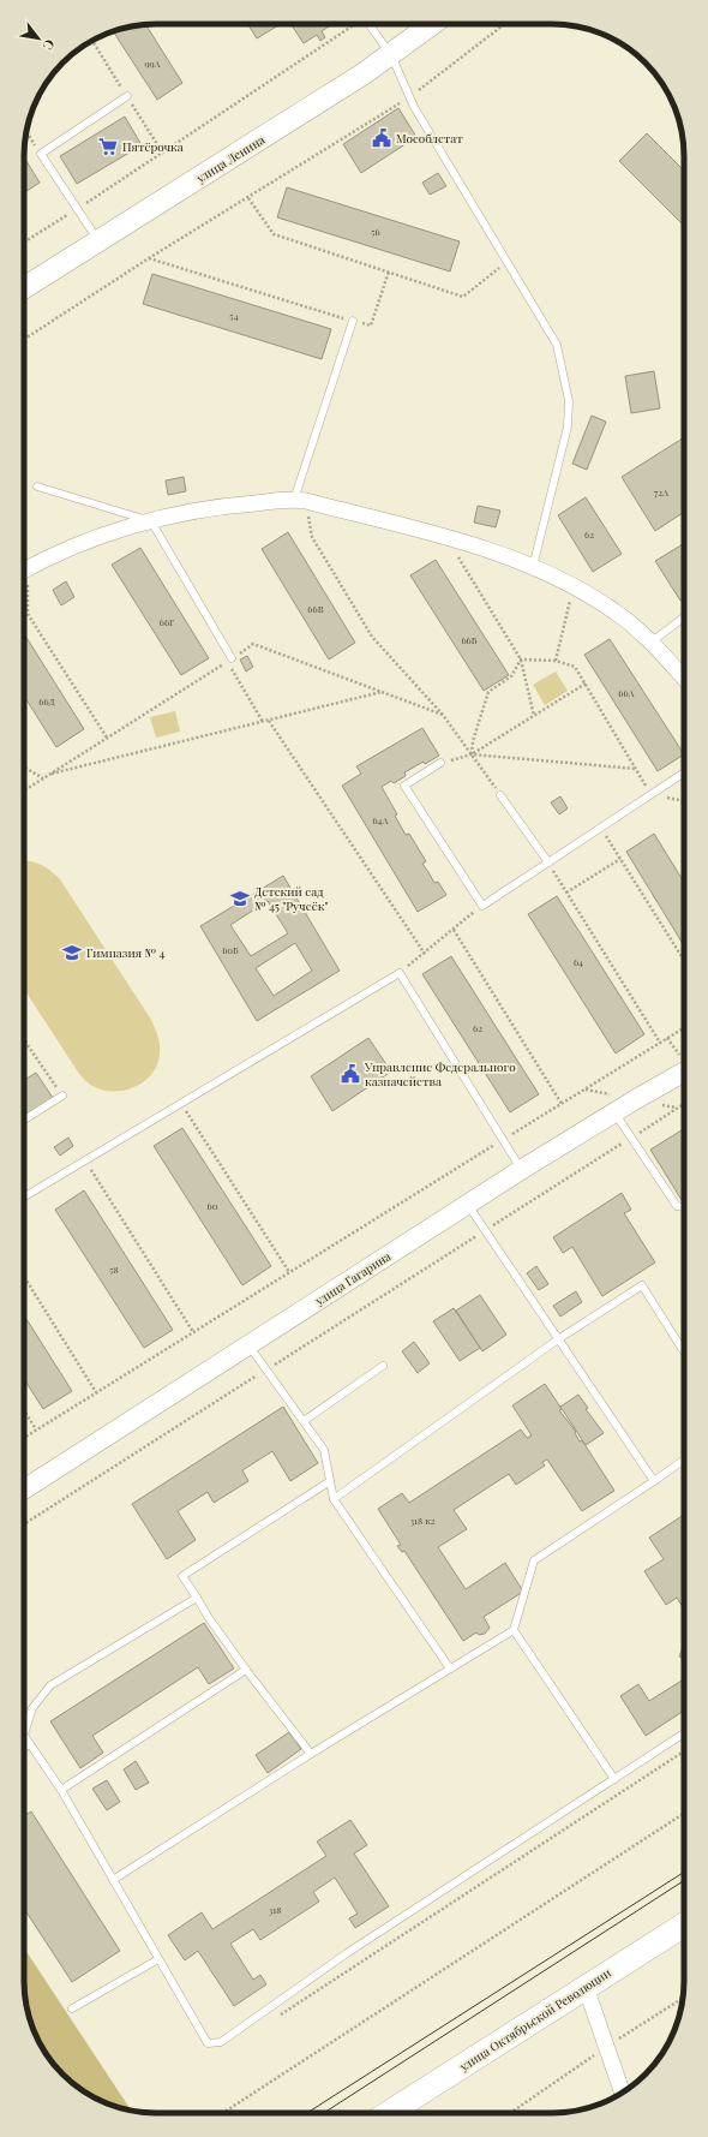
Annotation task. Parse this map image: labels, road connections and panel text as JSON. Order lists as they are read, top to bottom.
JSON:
{
  "streets": {
    "main road": ["улица Ленина", "улица Октябрьской Революции"],
    "street": ["улица Гагарина"]
  },
  "places": {
    "public building": ["Мособлстат", "Управление Федерального казначейства"],
    "supermarket": ["Пятёрочка"],
    "school or university": ["Детский сад № 45 \"Ручеёк\"", "Гимназия № 4"]
  },
  "house_numbers": [
    "99А",
    "56",
    "54",
    "72А",
    "62",
    "66В",
    "66Г",
    "66Б",
    "66А",
    "66Д",
    "64А",
    "60Б",
    "64",
    "62",
    "60",
    "58",
    "318 к2",
    "318"
  ],
  "north": "bottom right"
}
